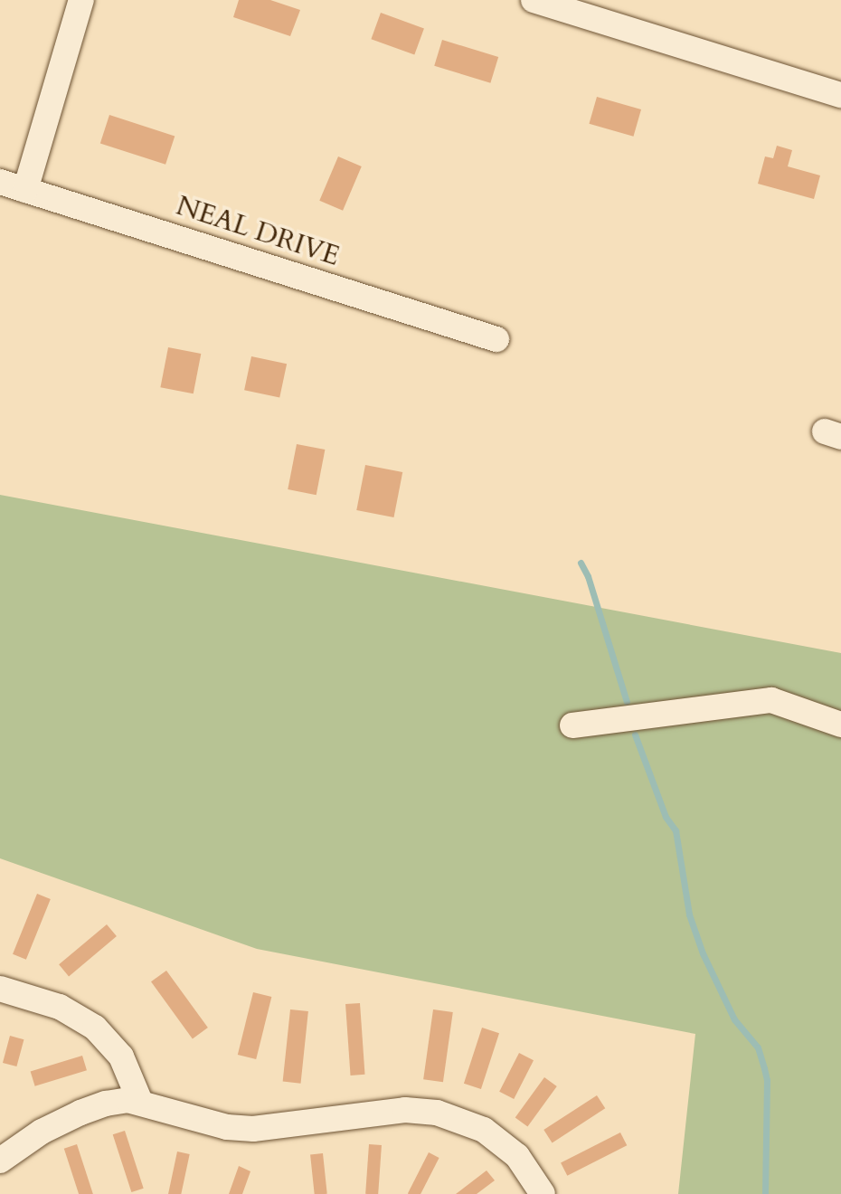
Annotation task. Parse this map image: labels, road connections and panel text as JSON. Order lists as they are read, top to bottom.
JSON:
{
  "streets": {
    "street": ["NEAL DRIVE"]
  }
}
